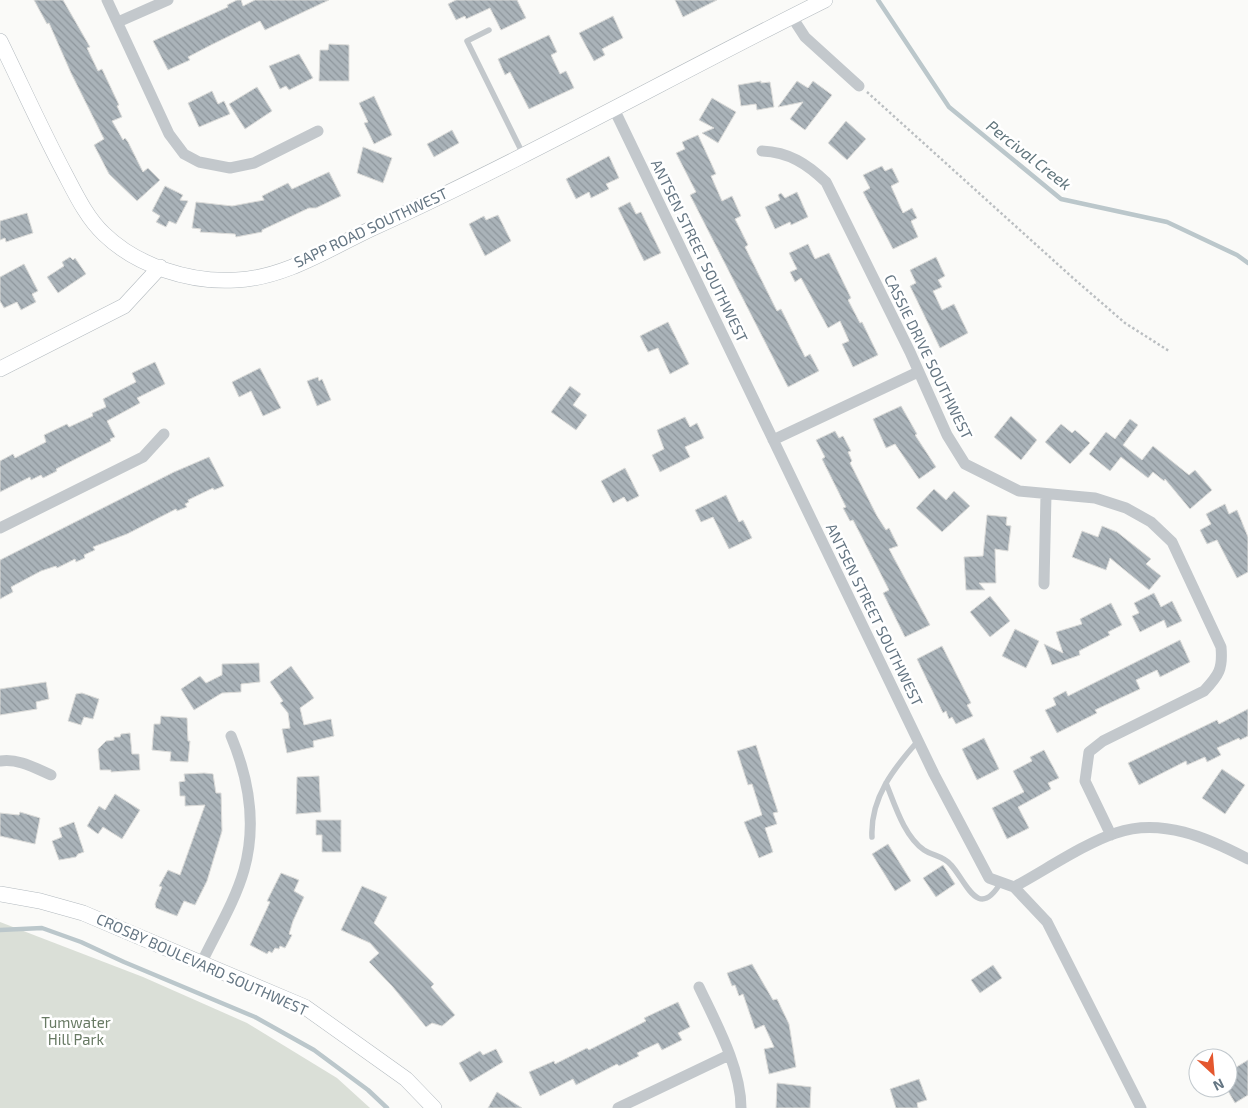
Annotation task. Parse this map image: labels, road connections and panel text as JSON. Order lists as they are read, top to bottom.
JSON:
{
  "streets": {
    "street": [
      "SAPP ROAD SOUTHWEST",
      "ANTSEN STREET SOUTHWEST",
      "CASSIE DRIVE SOUTHWEST",
      "CROSBY BOULEVARD SOUTHWEST"
    ]
  },
  "crossings": [
    ["SAPP ROAD SOUTHWEST", "ANTSEN STREET SOUTHWEST"]
  ],
  "water": ["Percival Creek"],
  "parks": ["Tumwater Hill Park"],
  "north": "bottom right"
}
